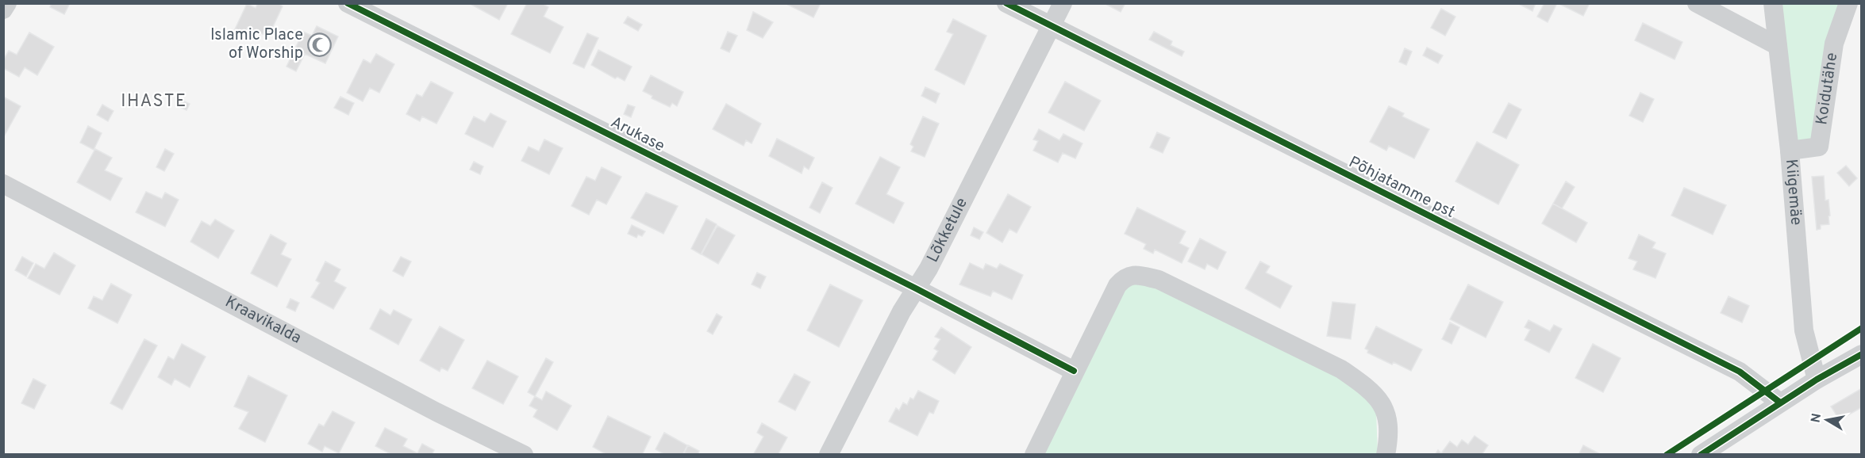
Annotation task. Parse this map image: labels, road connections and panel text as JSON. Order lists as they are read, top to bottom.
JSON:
{
  "streets": {
    "street": [
      "Koidutähe",
      "Arukase",
      "Põhjatamme pst",
      "Kiigemäe",
      "Lõkketule",
      "Kraavikalda"
    ]
  },
  "crossings": [
    ["Koidutähe", "Kiigemäe"],
    ["Arukase", "Lõkketule"],
    ["Põhjatamme pst", "Lõkketule"]
  ],
  "districts": ["IHASTE"],
  "places": {
    "mosque": ["Islamic Place of Worship"]
  },
  "north": "left"
}
